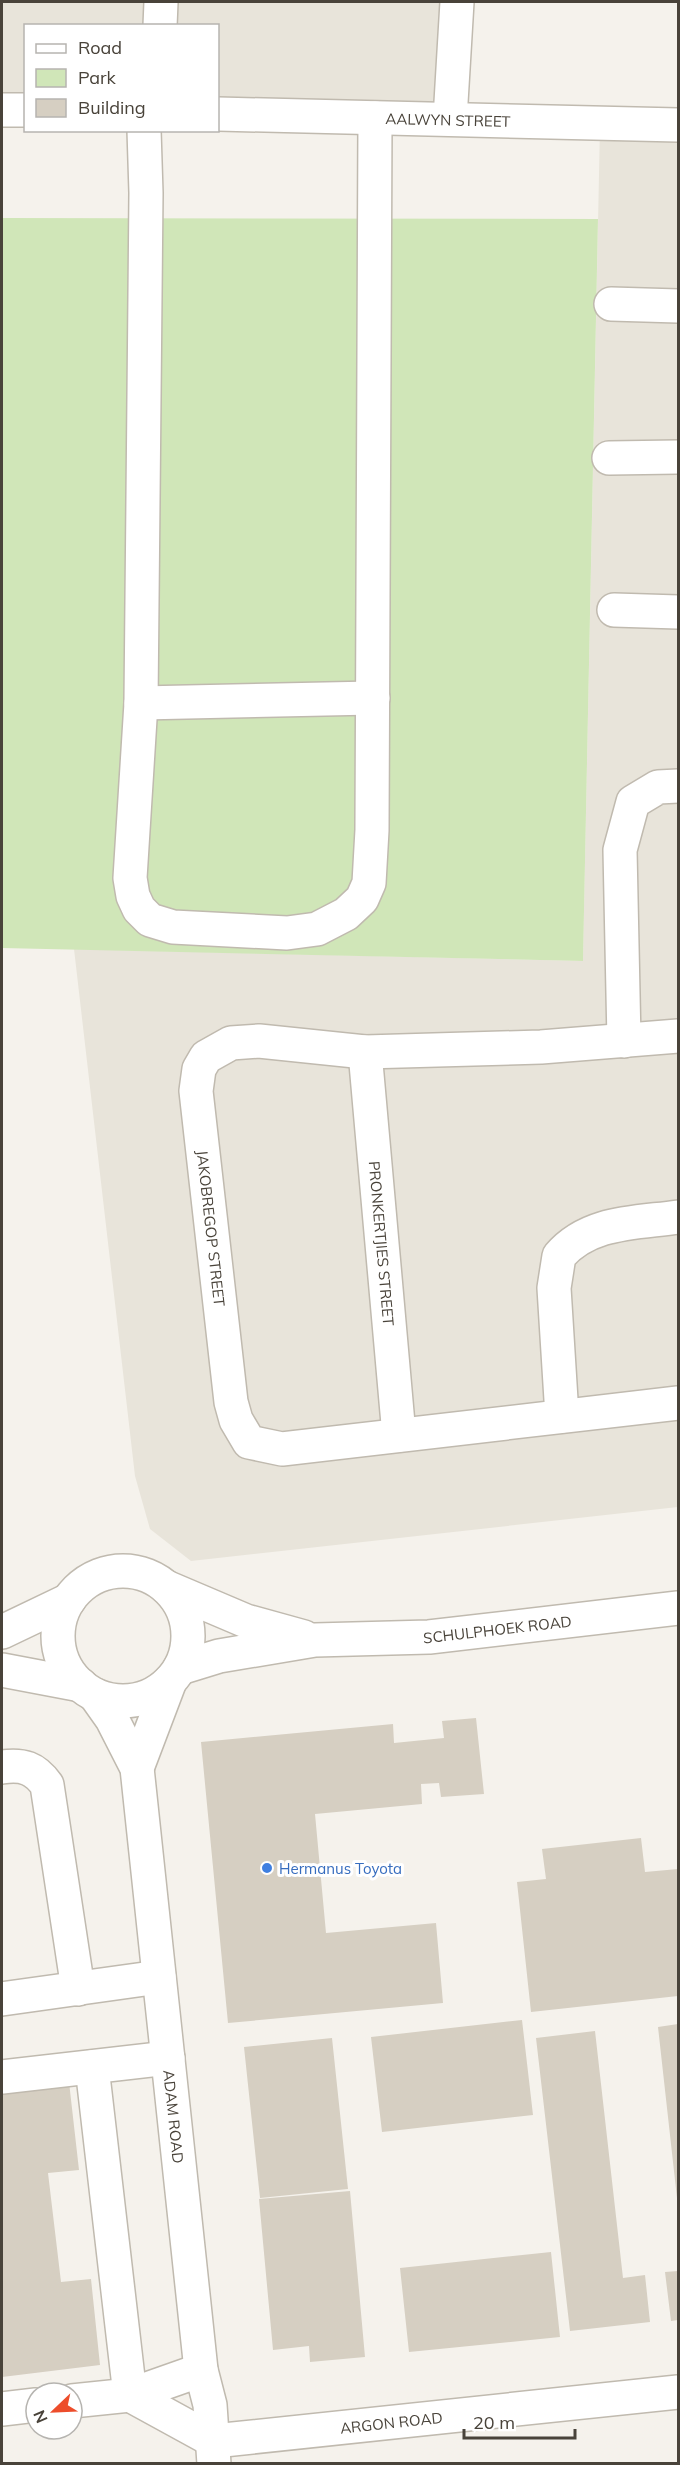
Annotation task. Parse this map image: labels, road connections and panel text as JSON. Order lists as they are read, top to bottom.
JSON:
{
  "streets": {
    "street": [
      "AALWYN STREET",
      "JAKOBREGOP STREET",
      "PRONKERTJIES STREET",
      "SCHULPHOEK ROAD",
      "ADAM ROAD",
      "ARGON ROAD"
    ]
  },
  "crossings": [
    ["JAKOBREGOP STREET", "PRONKERTJIES STREET"],
    ["SCHULPHOEK ROAD", "ADAM ROAD"],
    ["ADAM ROAD", "ARGON ROAD"]
  ],
  "places": ["Hermanus Toyota"],
  "legend": ["Road", "Park", "Building"],
  "scale_bar": "20 m",
  "north": "bottom left"
}
